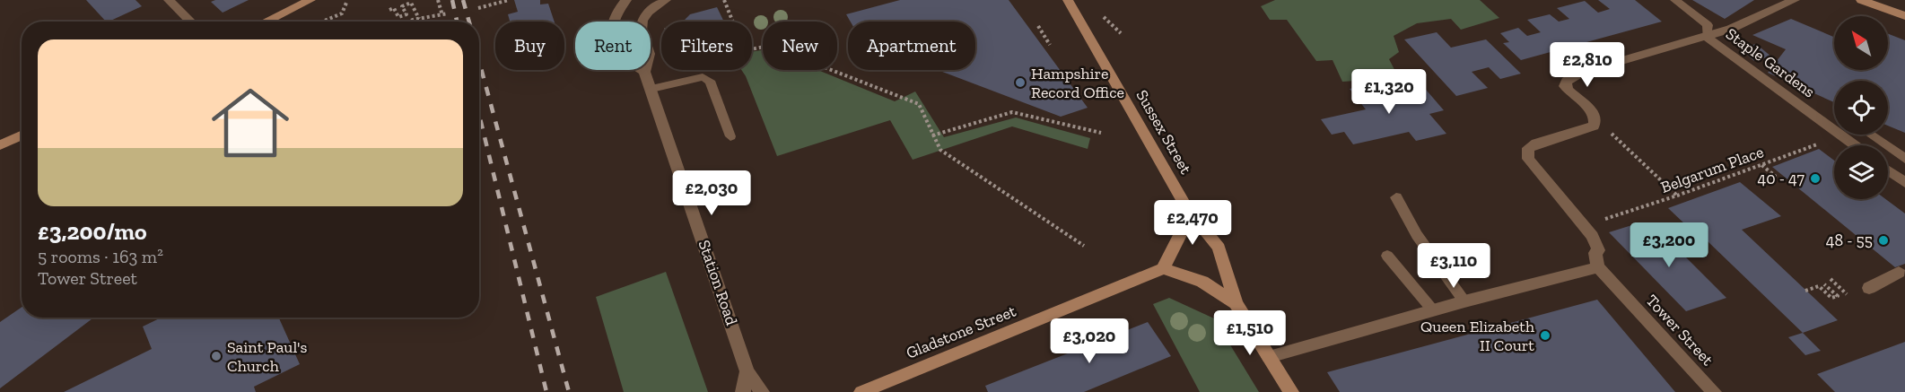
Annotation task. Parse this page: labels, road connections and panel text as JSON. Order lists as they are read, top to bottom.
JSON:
{
  "streets": {
    "main road": ["Sussex Street", "Gladstone Street"],
    "street": ["Staple Gardens", "Station Road", "Tower Street"],
    "path": ["Belgarum Place"]
  },
  "crossings": [
    ["Staple Gardens", "Belgarum Place"]
  ],
  "places": [
    "Hampshire Record Office",
    "40 - 47",
    "48 - 55",
    "Queen Elizabeth II Court",
    "Saint Paul's Church"
  ],
  "north": "top left",
  "page": {
    "chip": [
      "Buy",
      "Rent",
      "Filters",
      "New",
      "Apartment"
    ],
    "list": [
      {
        "name": "£3,200/mo",
        "note": "5 rooms · 163 m² · Tower Street"
      }
    ],
    "price": [
      "£2,810",
      "£1,320",
      "£2,030",
      "£2,470",
      "£3,200",
      "£3,110",
      "£1,510",
      "£3,020"
    ]
  }
}
